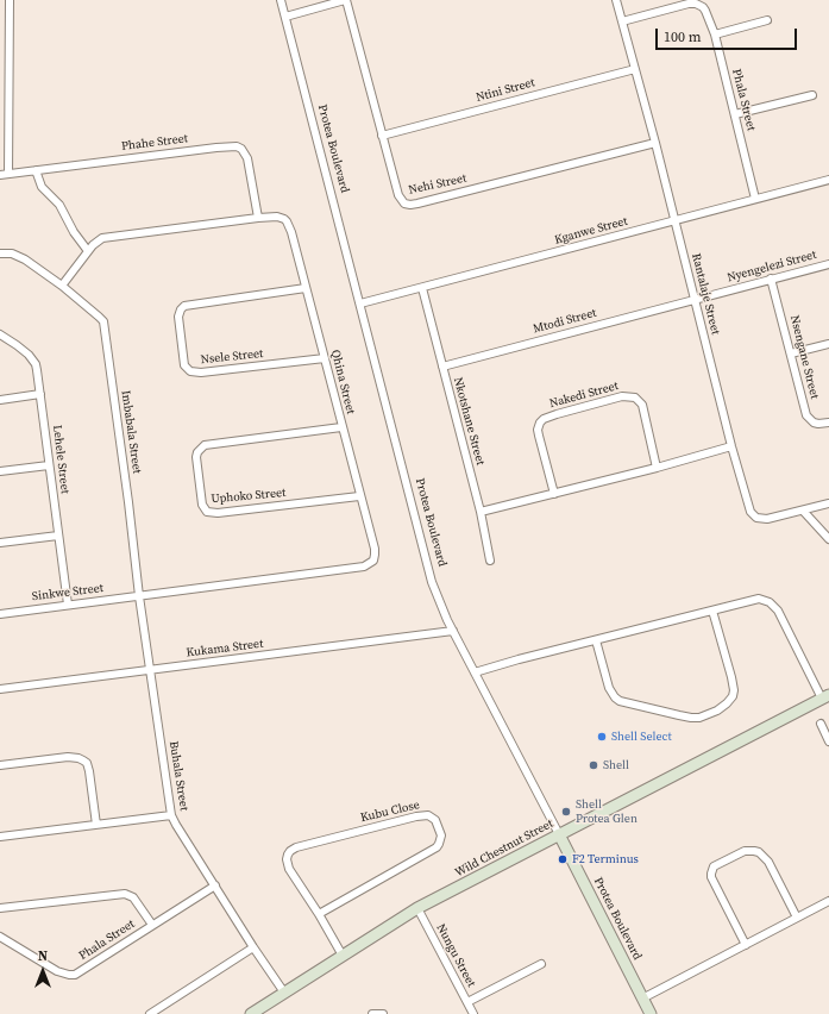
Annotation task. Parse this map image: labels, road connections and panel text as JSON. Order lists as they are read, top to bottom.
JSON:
{
  "streets": {
    "street": [
      "Ntini Street",
      "Phala Street",
      "Phahe Street",
      "Protea Boulevard",
      "Nehi Street",
      "Kganwe Street",
      "Nyengelezi Street",
      "Rantalaje Street",
      "Mtodi Street",
      "Nsele Street",
      "Nsengane Street",
      "Qhina Street",
      "Nakedi Street",
      "Nkotshane Street",
      "Imbabala Street",
      "Lehele Street",
      "Uphoko Street",
      "Sinkwe Street",
      "Kukama Street",
      "Buhala Street",
      "Kubu Close",
      "Wild Chestnut Street",
      "Nungu Street"
    ]
  },
  "crossings": [
    ["Ntini Street", "Nehi Street"],
    ["Ntini Street", "Rantalaje Street"],
    ["Phala Street", "Kganwe Street"],
    ["Phala Street", "Rantalaje Street"],
    ["Phala Street", "Buhala Street"],
    ["Phahe Street", "Qhina Street"],
    ["Protea Boulevard", "Kganwe Street"],
    ["Protea Boulevard", "Kukama Street"],
    ["Protea Boulevard", "Wild Chestnut Street"],
    ["Nehi Street", "Rantalaje Street"],
    ["Kganwe Street", "Rantalaje Street"],
    ["Kganwe Street", "Nkotshane Street"],
    ["Nyengelezi Street", "Rantalaje Street"],
    ["Nyengelezi Street", "Mtodi Street"],
    ["Nyengelezi Street", "Nsengane Street"],
    ["Rantalaje Street", "Mtodi Street"],
    ["Mtodi Street", "Nkotshane Street"],
    ["Nsele Street", "Qhina Street"],
    ["Qhina Street", "Imbabala Street"],
    ["Qhina Street", "Uphoko Street"],
    ["Qhina Street", "Sinkwe Street"],
    ["Imbabala Street", "Sinkwe Street"],
    ["Imbabala Street", "Kukama Street"],
    ["Imbabala Street", "Buhala Street"],
    ["Lehele Street", "Sinkwe Street"],
    ["Kukama Street", "Buhala Street"],
    ["Buhala Street", "Wild Chestnut Street"],
    ["Kubu Close", "Wild Chestnut Street"],
    ["Wild Chestnut Street", "Nungu Street"]
  ],
  "places": [
    "Shell Select",
    "Shell",
    "Shell Protea Glen",
    "F2 Terminus"
  ],
  "scale_bar": "100 m",
  "north": "top"
}
